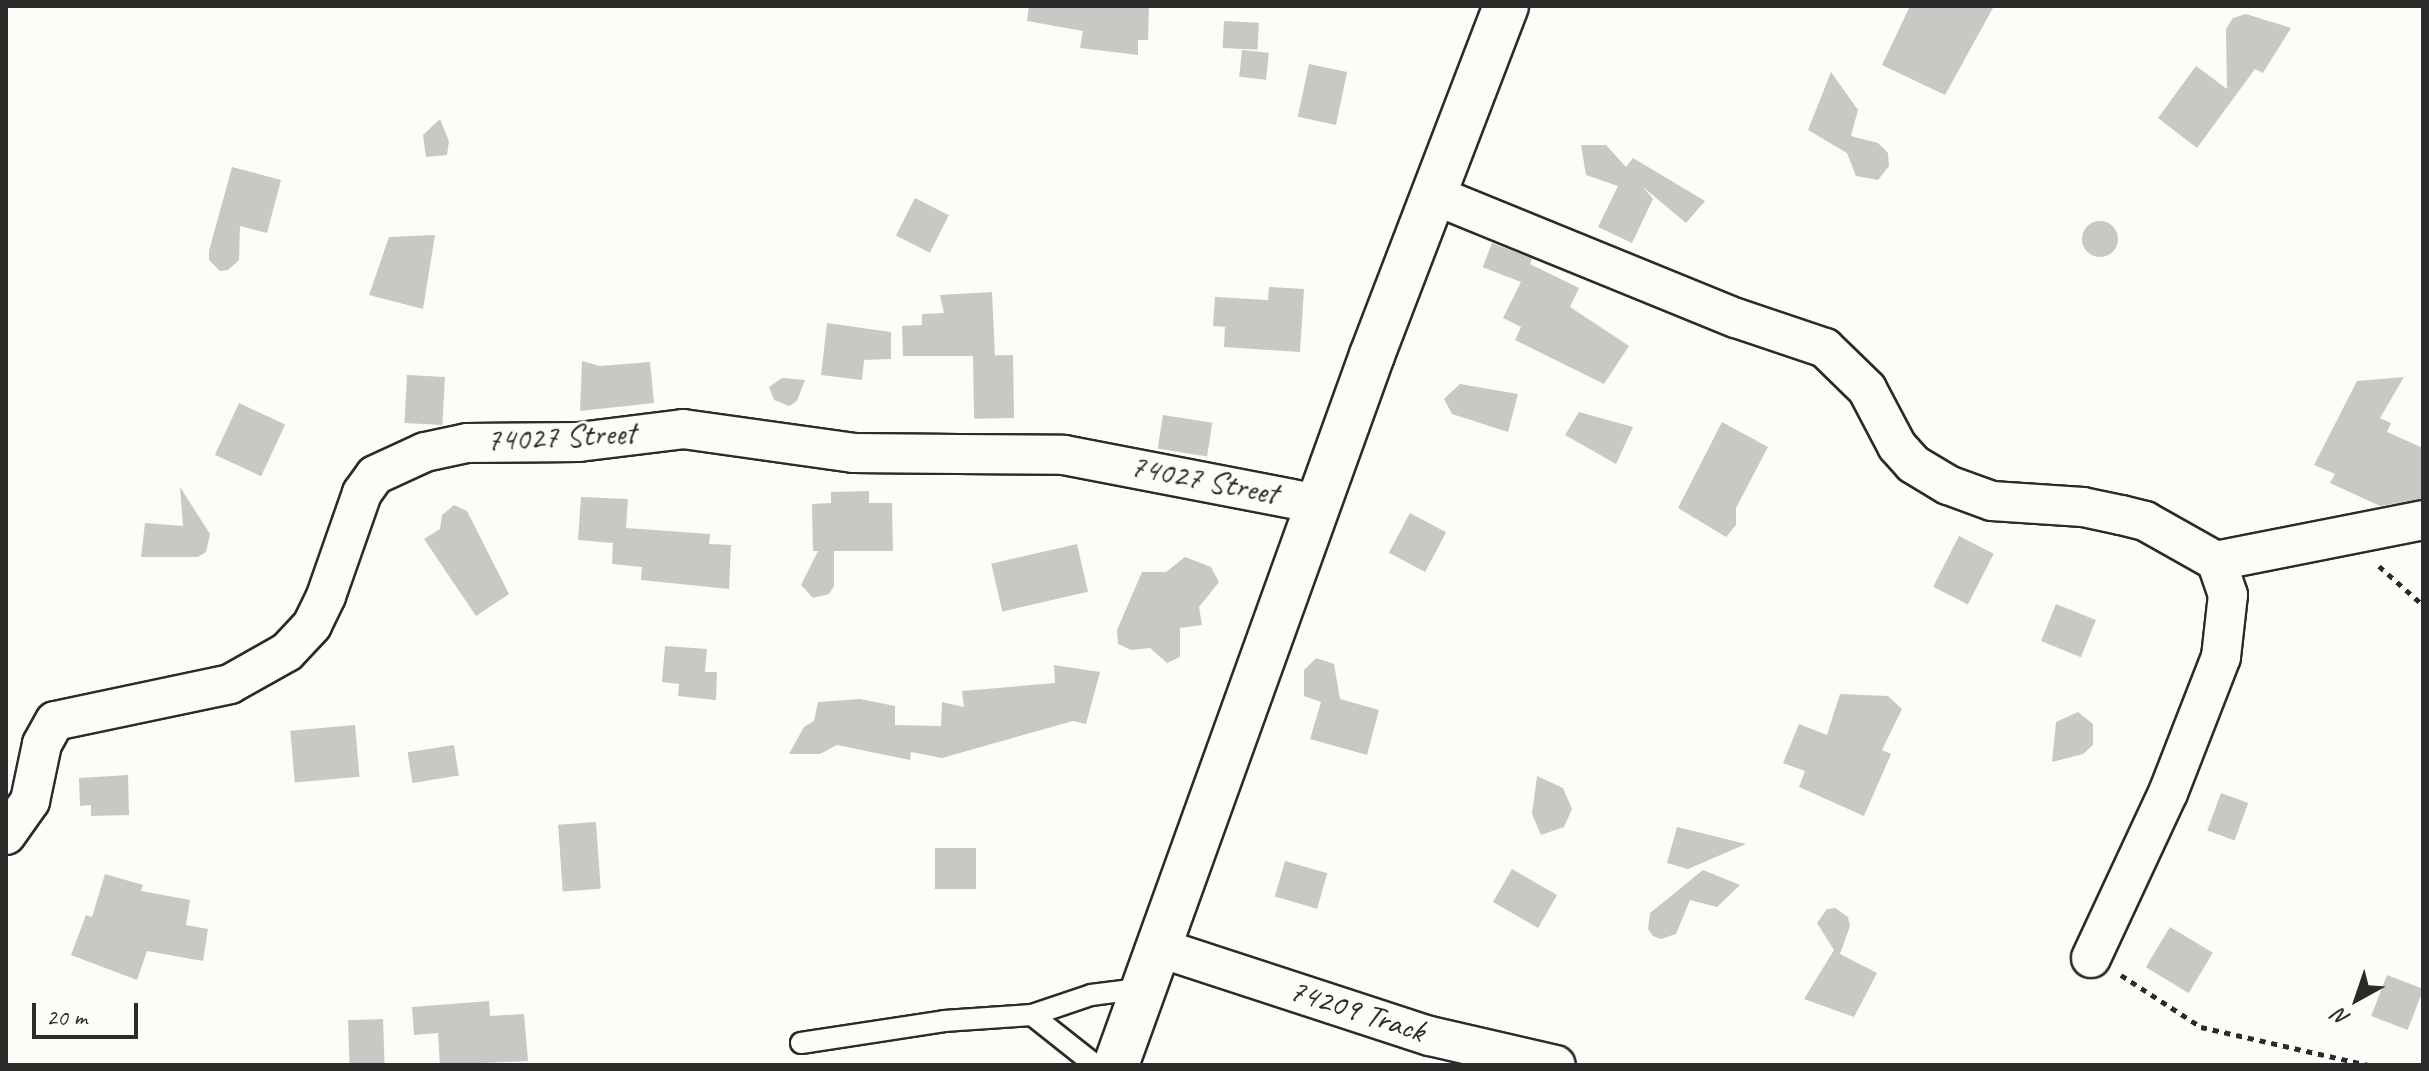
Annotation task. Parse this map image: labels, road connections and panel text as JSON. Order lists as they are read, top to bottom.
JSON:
{
  "streets": {
    "street": ["74027 Street", "74209 Track"]
  },
  "scale_bar": "20 m",
  "north": "bottom left"
}
